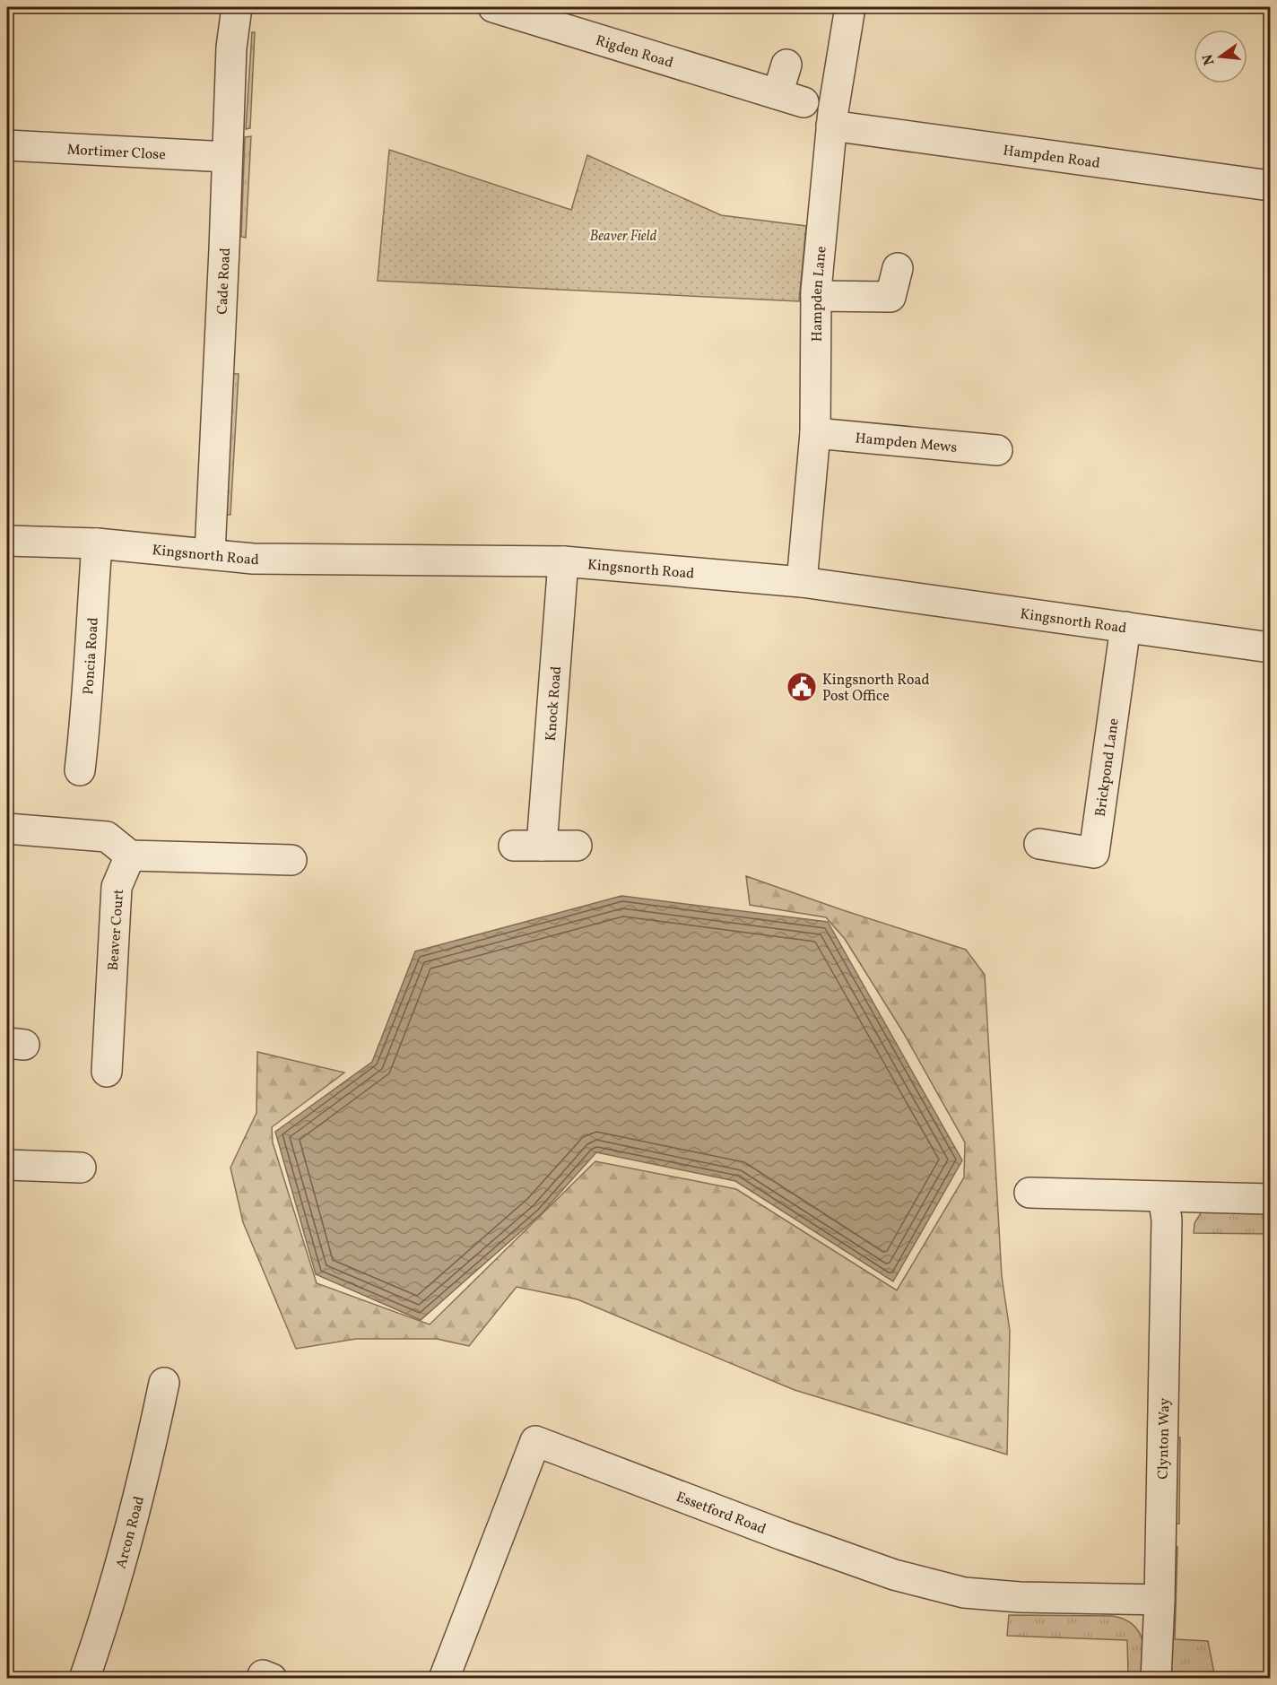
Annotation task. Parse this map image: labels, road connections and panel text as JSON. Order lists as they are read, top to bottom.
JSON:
{
  "streets": {
    "street": [
      "Rigden Road",
      "Mortimer Close",
      "Hampden Road",
      "Cade Road",
      "Hampden Lane",
      "Hampden Mews",
      "Kingsnorth Road",
      "Poncia Road",
      "Knock Road",
      "Brickpond Lane",
      "Beaver Court",
      "Clynton Way",
      "Essetford Road",
      "Arcon Road"
    ]
  },
  "crossings": [
    ["Mortimer Close", "Cade Road"],
    ["Hampden Road", "Hampden Lane"],
    ["Cade Road", "Kingsnorth Road"],
    ["Hampden Lane", "Hampden Mews"],
    ["Hampden Lane", "Kingsnorth Road"],
    ["Kingsnorth Road", "Poncia Road"],
    ["Kingsnorth Road", "Knock Road"],
    ["Kingsnorth Road", "Brickpond Lane"],
    ["Clynton Way", "Essetford Road"]
  ],
  "parks": ["Beaver Field"],
  "places": {
    "public building": ["Kingsnorth Road Post Office"]
  },
  "north": "left"
}
